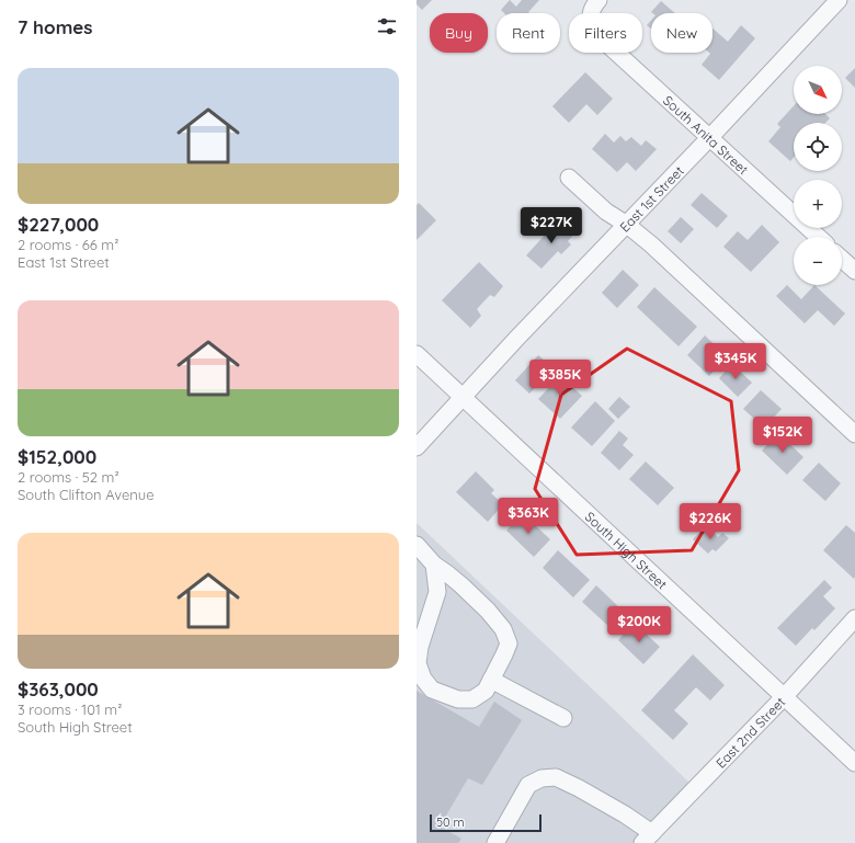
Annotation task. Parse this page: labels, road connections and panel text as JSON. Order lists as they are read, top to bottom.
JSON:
{
  "streets": {
    "street": [
      "South Anita Street",
      "East 1st Street",
      "South High Street",
      "East 2nd Street"
    ]
  },
  "crossings": [
    ["South Anita Street", "East 1st Street"],
    ["East 1st Street", "South High Street"],
    ["South High Street", "East 2nd Street"]
  ],
  "scale_bar": "50 m",
  "north": "bottom right",
  "page": {
    "heading": "7 homes",
    "chip": [
      "Buy",
      "Rent",
      "Filters",
      "New"
    ],
    "list": [
      {
        "name": "$227,000",
        "note": "2 rooms · 66 m² · East 1st Street"
      },
      {
        "name": "$152,000",
        "note": "2 rooms · 52 m² · South Clifton Avenue"
      },
      {
        "name": "$363,000",
        "note": "3 rooms · 101 m² · South High Street"
      }
    ],
    "map_buttons": ["+", "−"],
    "price": [
      "$227K",
      "$345K",
      "$385K",
      "$152K",
      "$363K",
      "$226K",
      "$200K"
    ],
    "scale": "50 m"
  }
}
